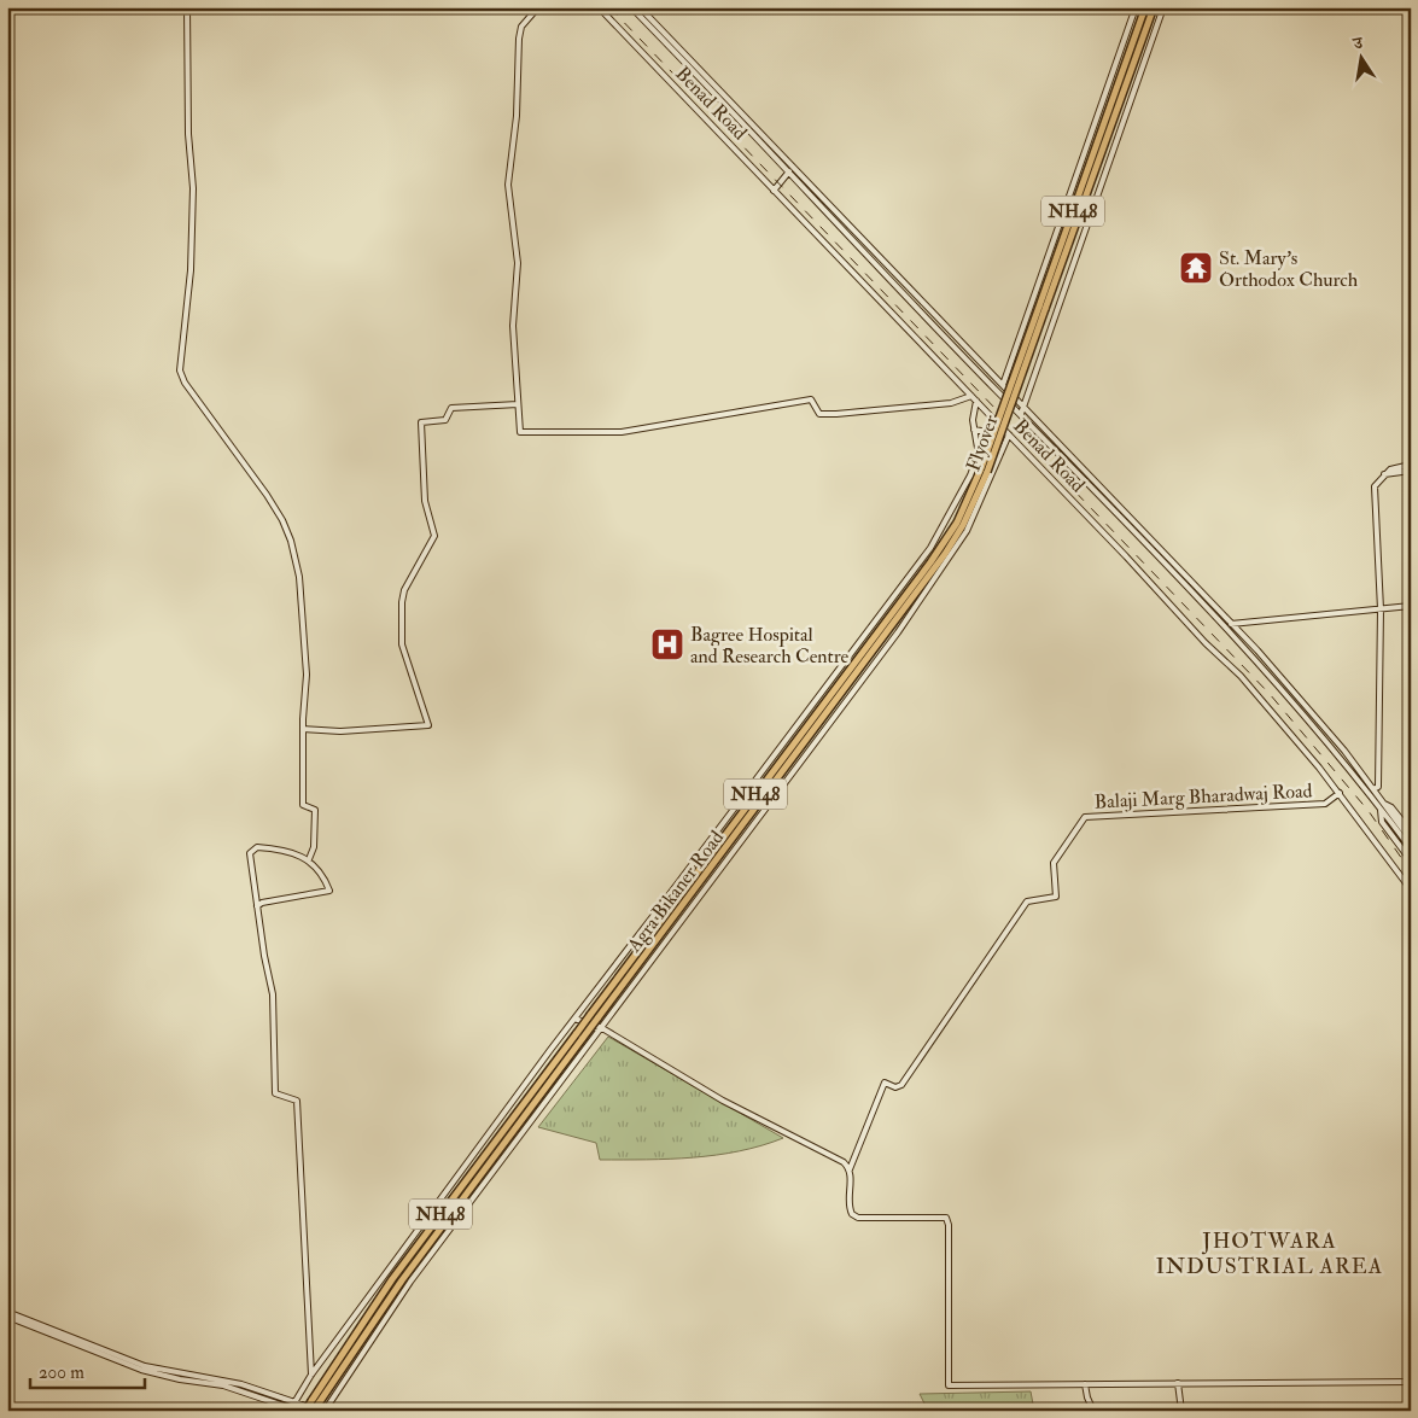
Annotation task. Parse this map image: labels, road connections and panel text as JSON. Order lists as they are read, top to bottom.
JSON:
{
  "streets": {
    "highway": ["NH48", "Flyover", "Agra Bikaner Road"],
    "street": ["Benad Road", "Balaji Marg Bharadwaj Road"]
  },
  "crossings": [
    ["Benad Road", "Balaji Marg Bharadwaj Road"],
    ["NH48", "Flyover"],
    ["NH48", "Agra Bikaner Road"],
    ["Flyover", "Agra Bikaner Road"]
  ],
  "districts": ["JHOTWARA INDUSTRIAL AREA"],
  "places": {
    "temple": ["St. Mary's Orthodox Church"],
    "hospital": ["Bagree Hospital and Research Centre"]
  },
  "scale_bar": "200 m",
  "north": "top"
}
